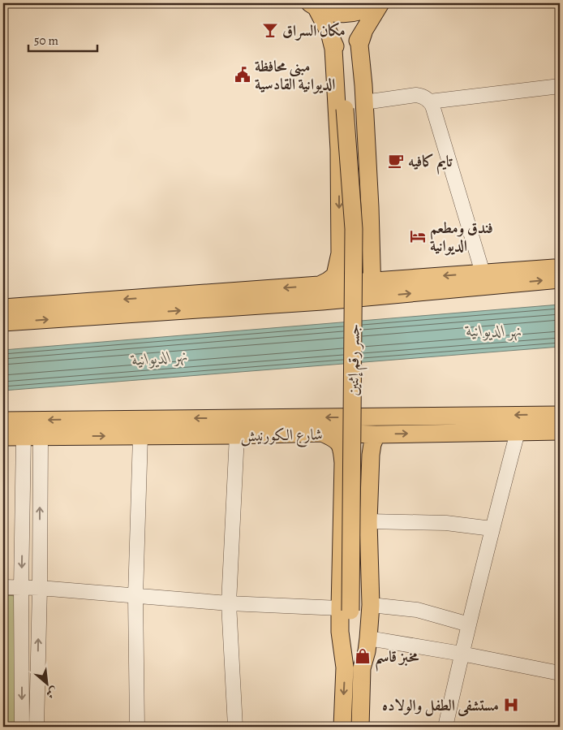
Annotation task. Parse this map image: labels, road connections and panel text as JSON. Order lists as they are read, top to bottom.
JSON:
{
  "streets": {
    "main road": ["جسر رقم إثنين", "شارع الكورنيش"]
  },
  "water": ["نهر الديوانية"],
  "places": {
    "bar": ["مكان السراق"],
    "public building": ["مبنى محافظة الديوانية القادسية"],
    "cafe": ["تايم كافيه"],
    "hotel": ["فندق ومطعم الديوانية"],
    "shop": ["مخبز قاسم"],
    "hospital": ["مستشفى الطفل والولاده"]
  },
  "scale_bar": "50 m",
  "north": "bottom right"
}
